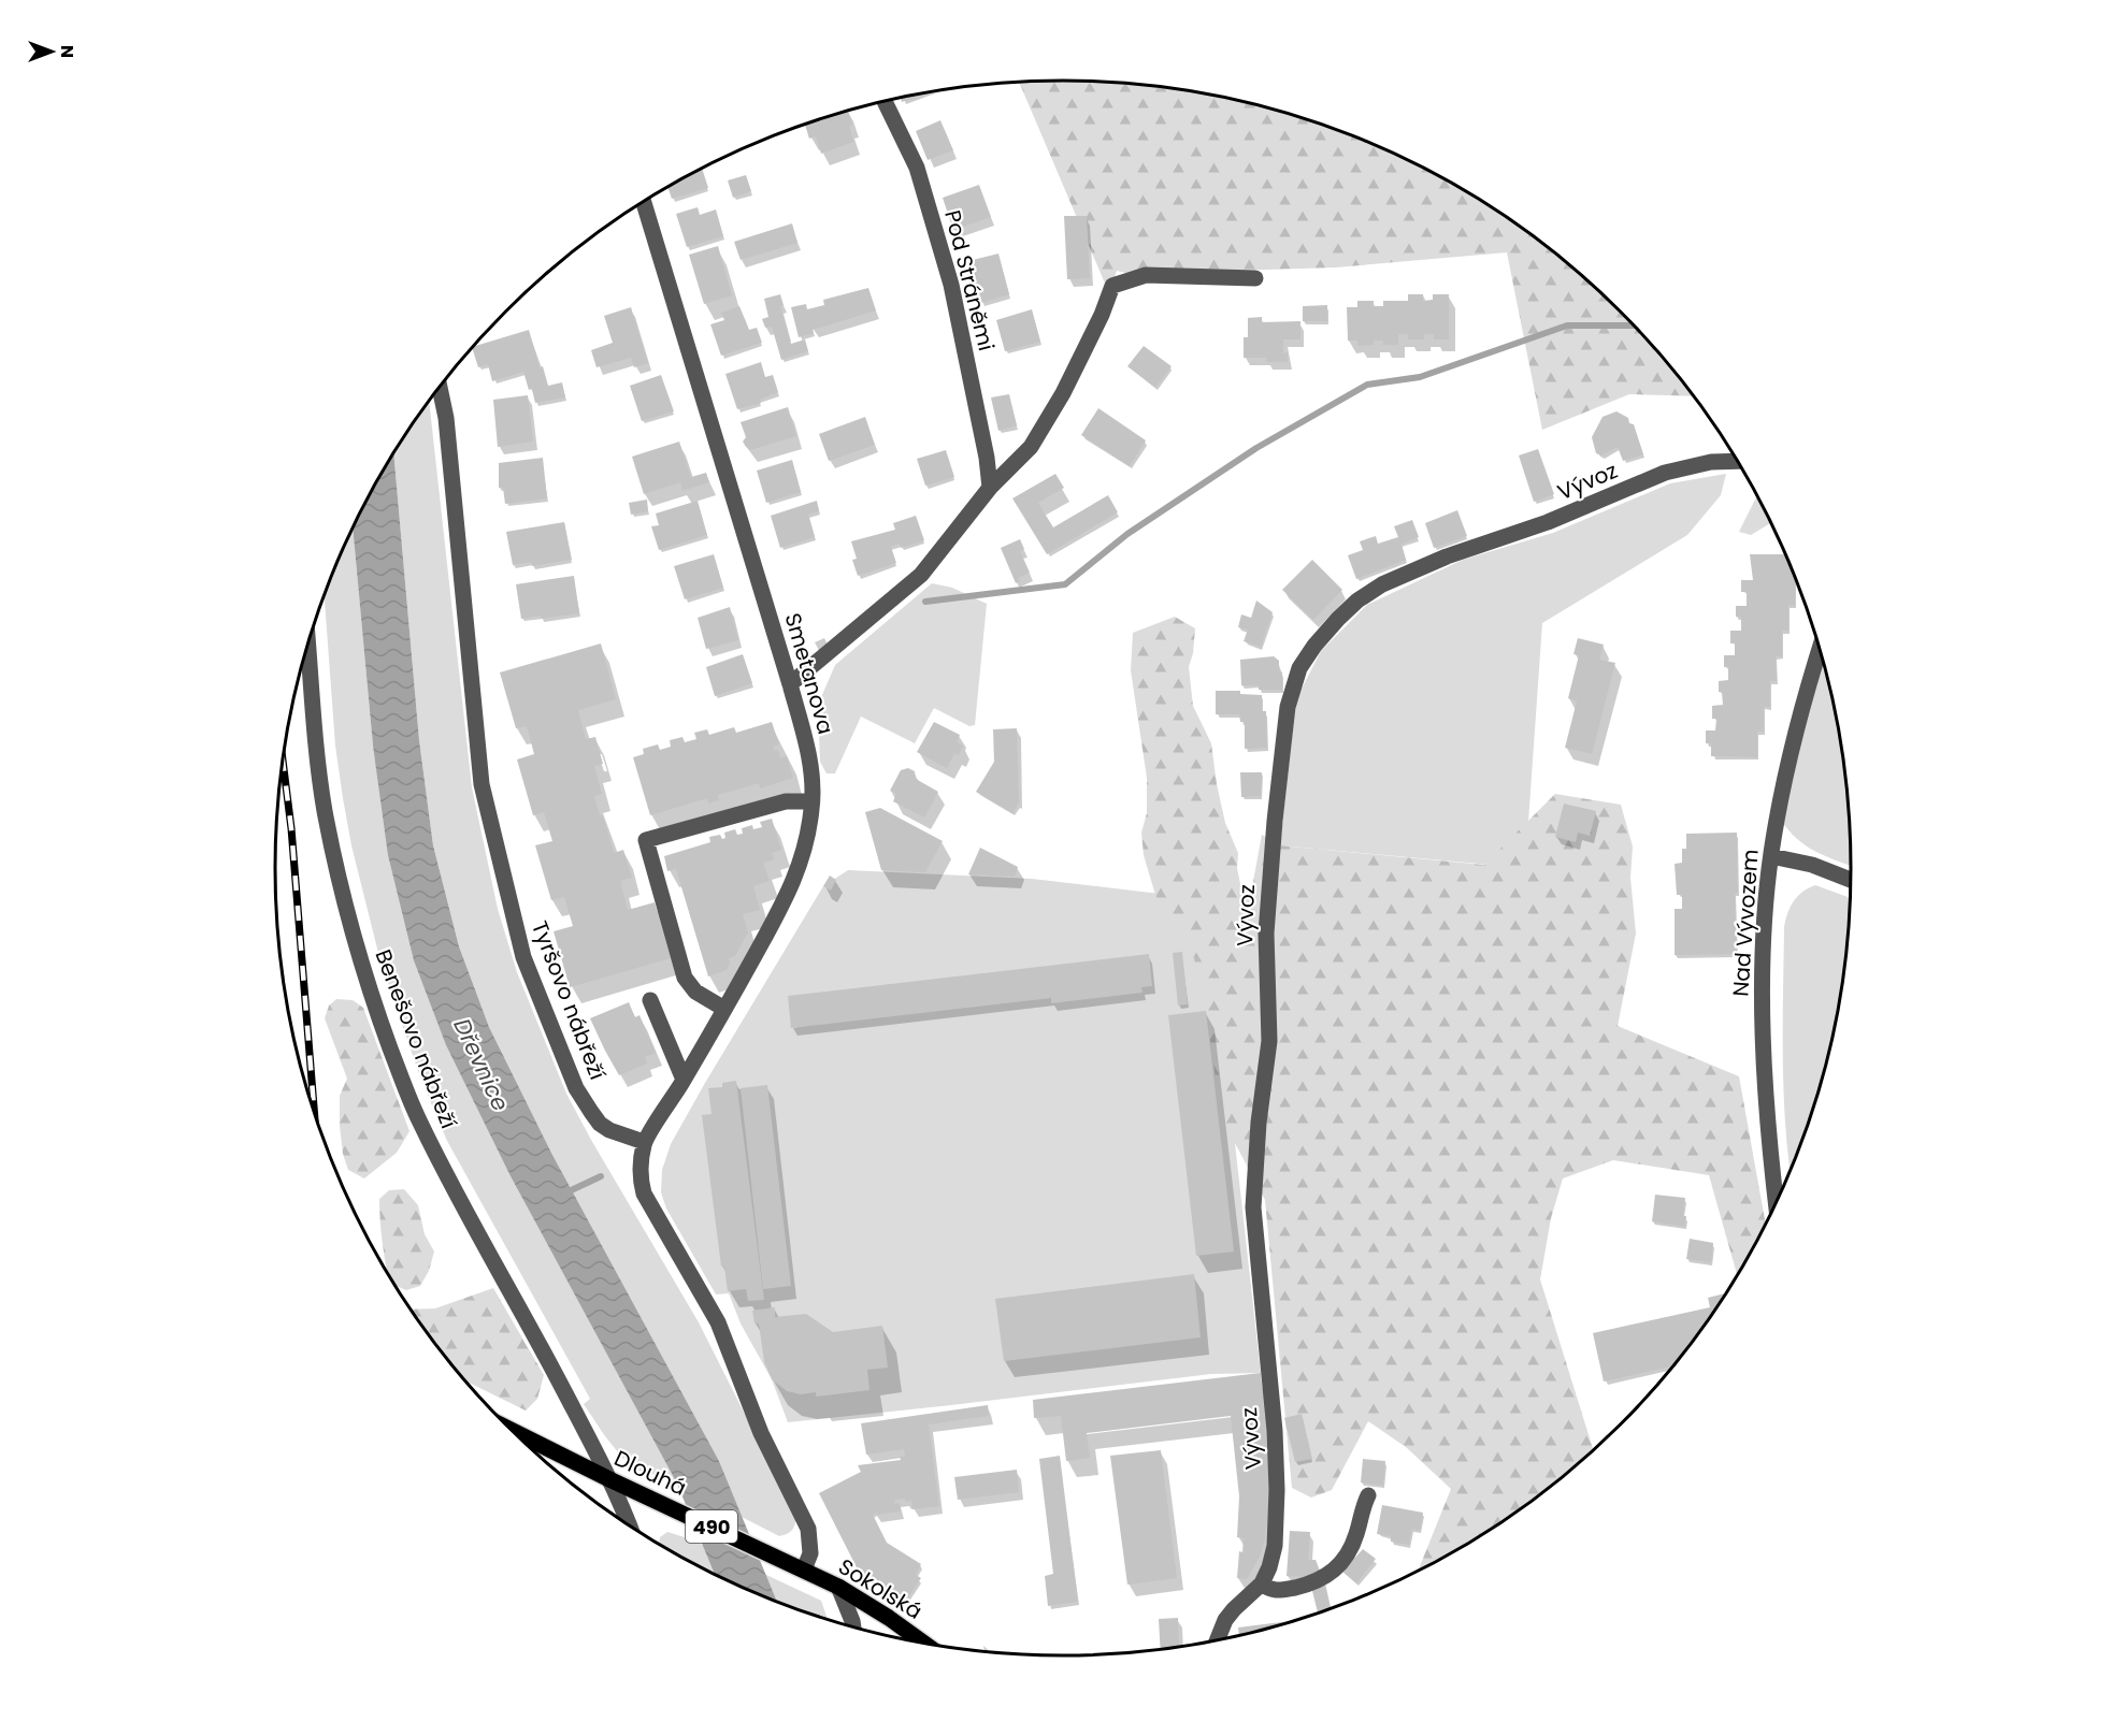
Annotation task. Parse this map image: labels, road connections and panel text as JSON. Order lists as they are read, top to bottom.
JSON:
{
  "streets": {
    "main road": ["Dlouhá", "490", "Sokolská"],
    "street": [
      "Pod Stráněmi",
      "Vývoz",
      "Smetanova",
      "Nad Vývozem",
      "Tyršovo nábřeží",
      "Benešovo nábřeží"
    ]
  },
  "crossings": [
    ["Smetanova", "Tyršovo nábřeží"],
    ["Benešovo nábřeží", "Dlouhá"],
    ["Dlouhá", "Sokolská"]
  ],
  "water": ["Dřevnice"],
  "north": "right"
}
